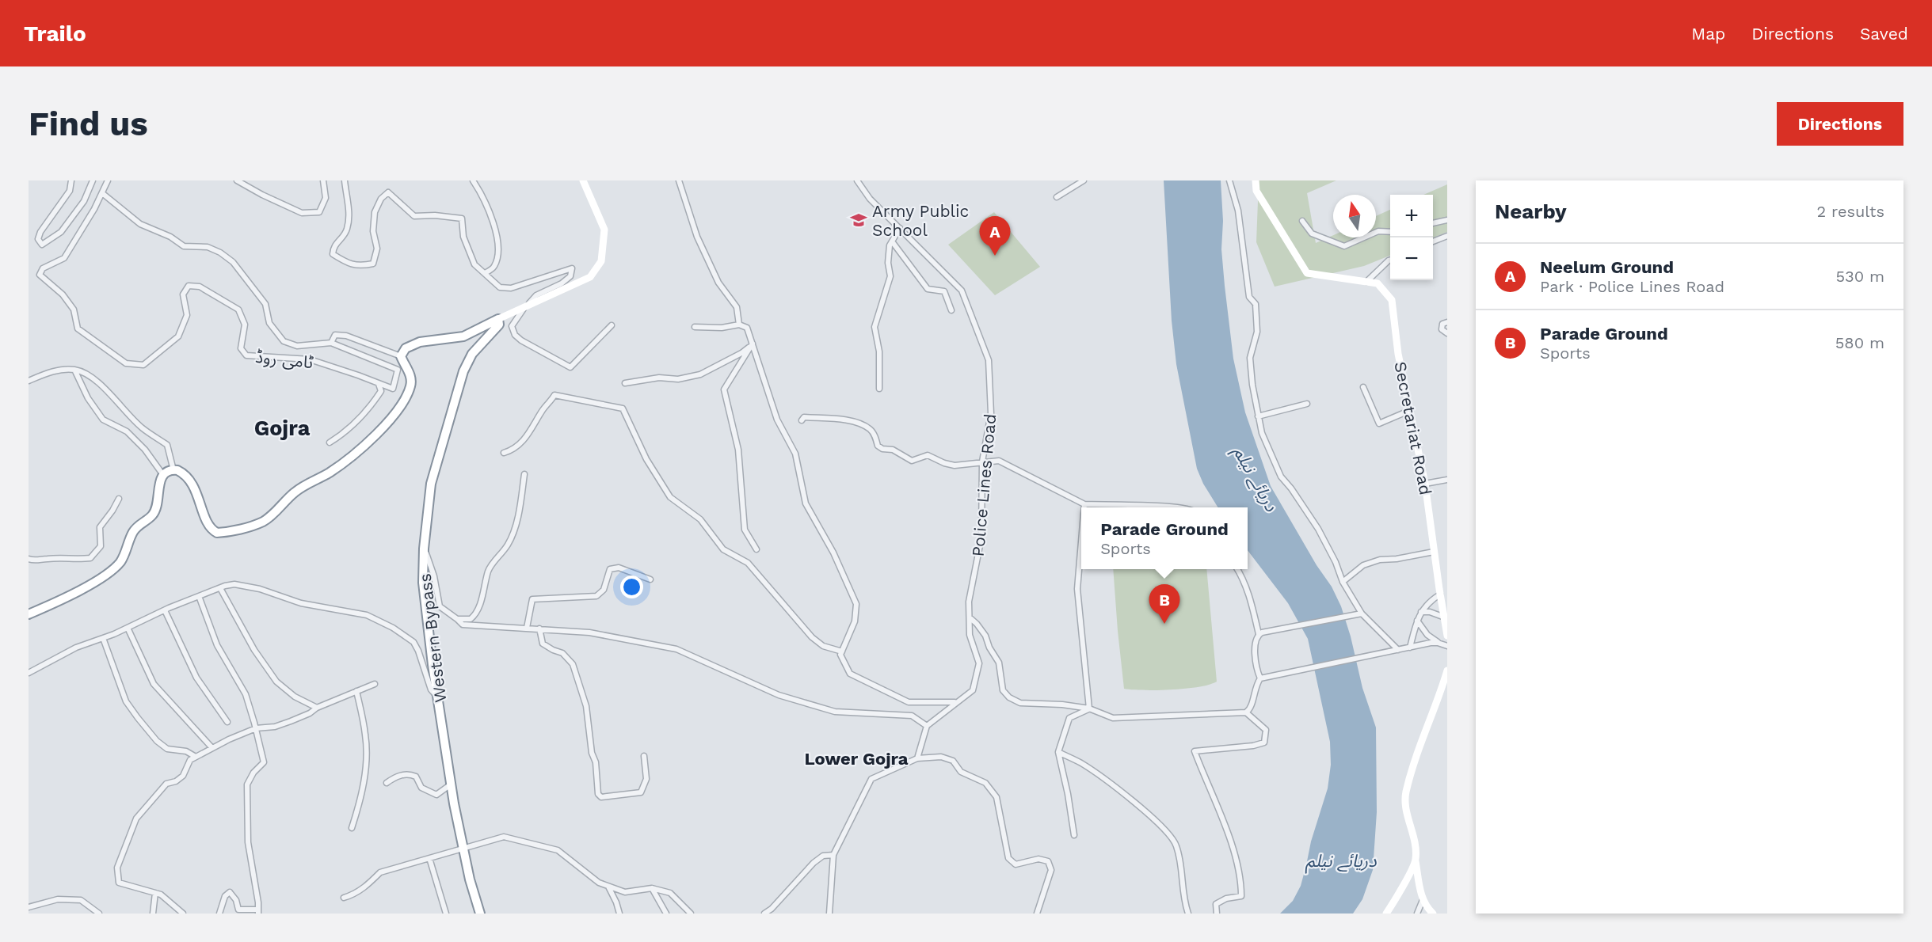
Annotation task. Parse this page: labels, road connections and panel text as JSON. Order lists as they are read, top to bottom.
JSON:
{
  "streets": {
    "highway": ["Western Bypass"],
    "main road": ["Secretariat Road"],
    "street": ["ٹامی روڈ", "Police Lines Road"]
  },
  "districts": ["Gojra", "Lower Gojra"],
  "water": ["دریائے نیلم"],
  "places": {
    "school or university": ["Army Public School"]
  },
  "north": "top",
  "page": {
    "header": "Trailo",
    "nav": ["Map", "Directions", "Saved"],
    "buttons": "Directions",
    "title": "Find us",
    "heading": ["Nearby", "2 results"],
    "map_buttons": ["+", "−"],
    "pins": ["A", "B"],
    "list": [
      {
        "mark": "A",
        "name": "Neelum Ground",
        "note": "Park · Police Lines Road",
        "value": "530 m"
      },
      {
        "mark": "B",
        "name": "Parade Ground",
        "note": "Sports",
        "value": "580 m"
      }
    ],
    "popup": ["Parade Ground", "Sports"]
  }
}
